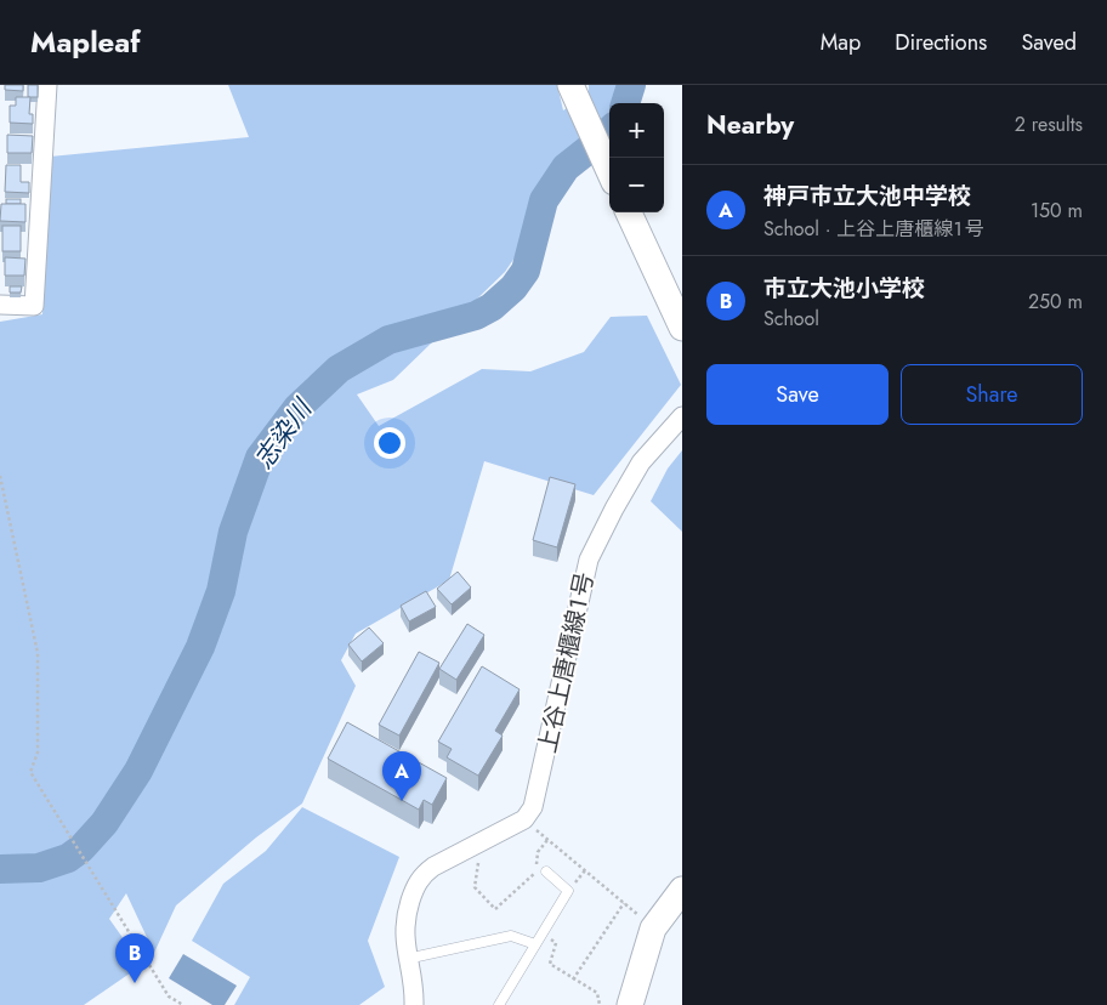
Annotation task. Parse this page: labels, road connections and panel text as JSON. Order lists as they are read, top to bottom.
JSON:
{
  "streets": {
    "street": ["上谷上唐櫃線１号"]
  },
  "water": ["志染川"],
  "page": {
    "header": "Mapleaf",
    "nav": ["Map", "Directions", "Saved"],
    "heading": ["Nearby", "2 results"],
    "map_buttons": ["+", "−"],
    "list": [
      {
        "mark": "A",
        "name": "神戸市立大池中学校",
        "note": "School · 上谷上唐櫃線１号",
        "value": "150 m"
      },
      {
        "mark": "B",
        "name": "市立大池小学校",
        "note": "School",
        "value": "250 m"
      }
    ],
    "buttons": ["Save", "Share"],
    "pins": ["A", "B"]
  }
}
